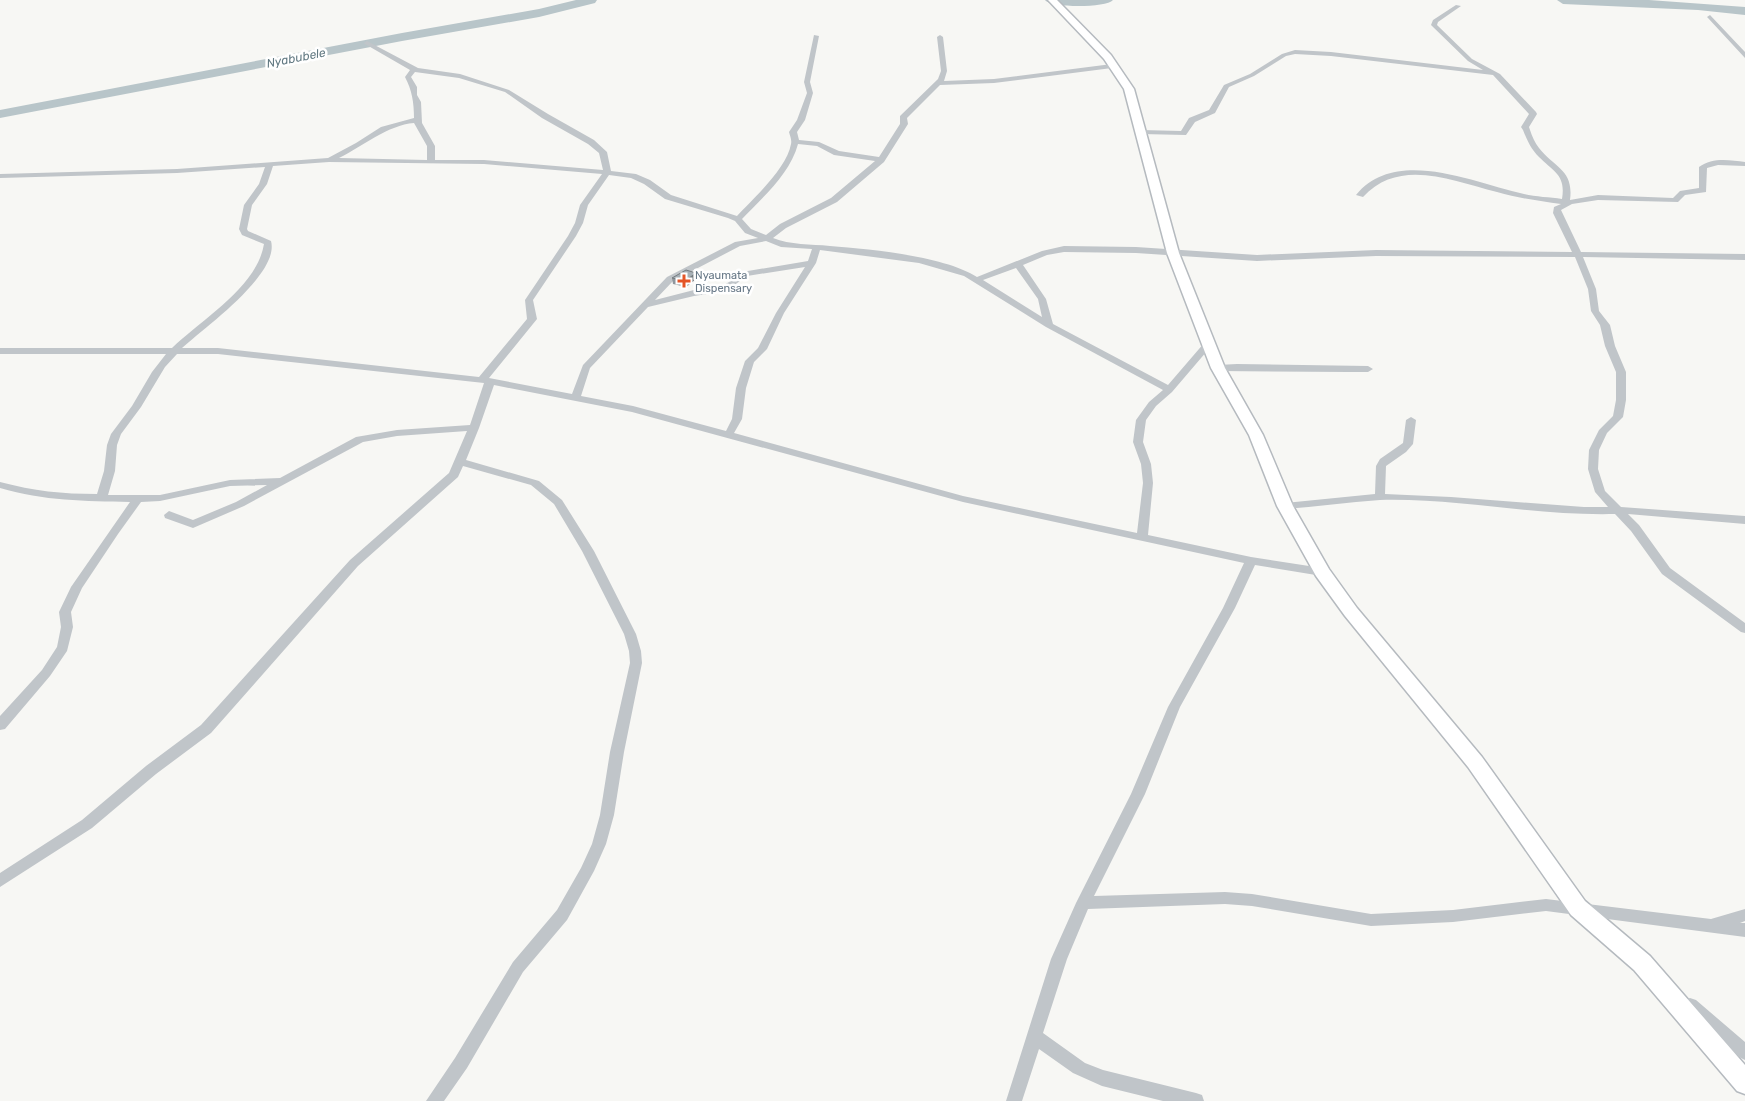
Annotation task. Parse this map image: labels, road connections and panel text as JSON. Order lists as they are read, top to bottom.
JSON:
{
  "water": ["Nyabubele"],
  "places": {
    "health": ["Nyaumata Dispensary"]
  }
}
